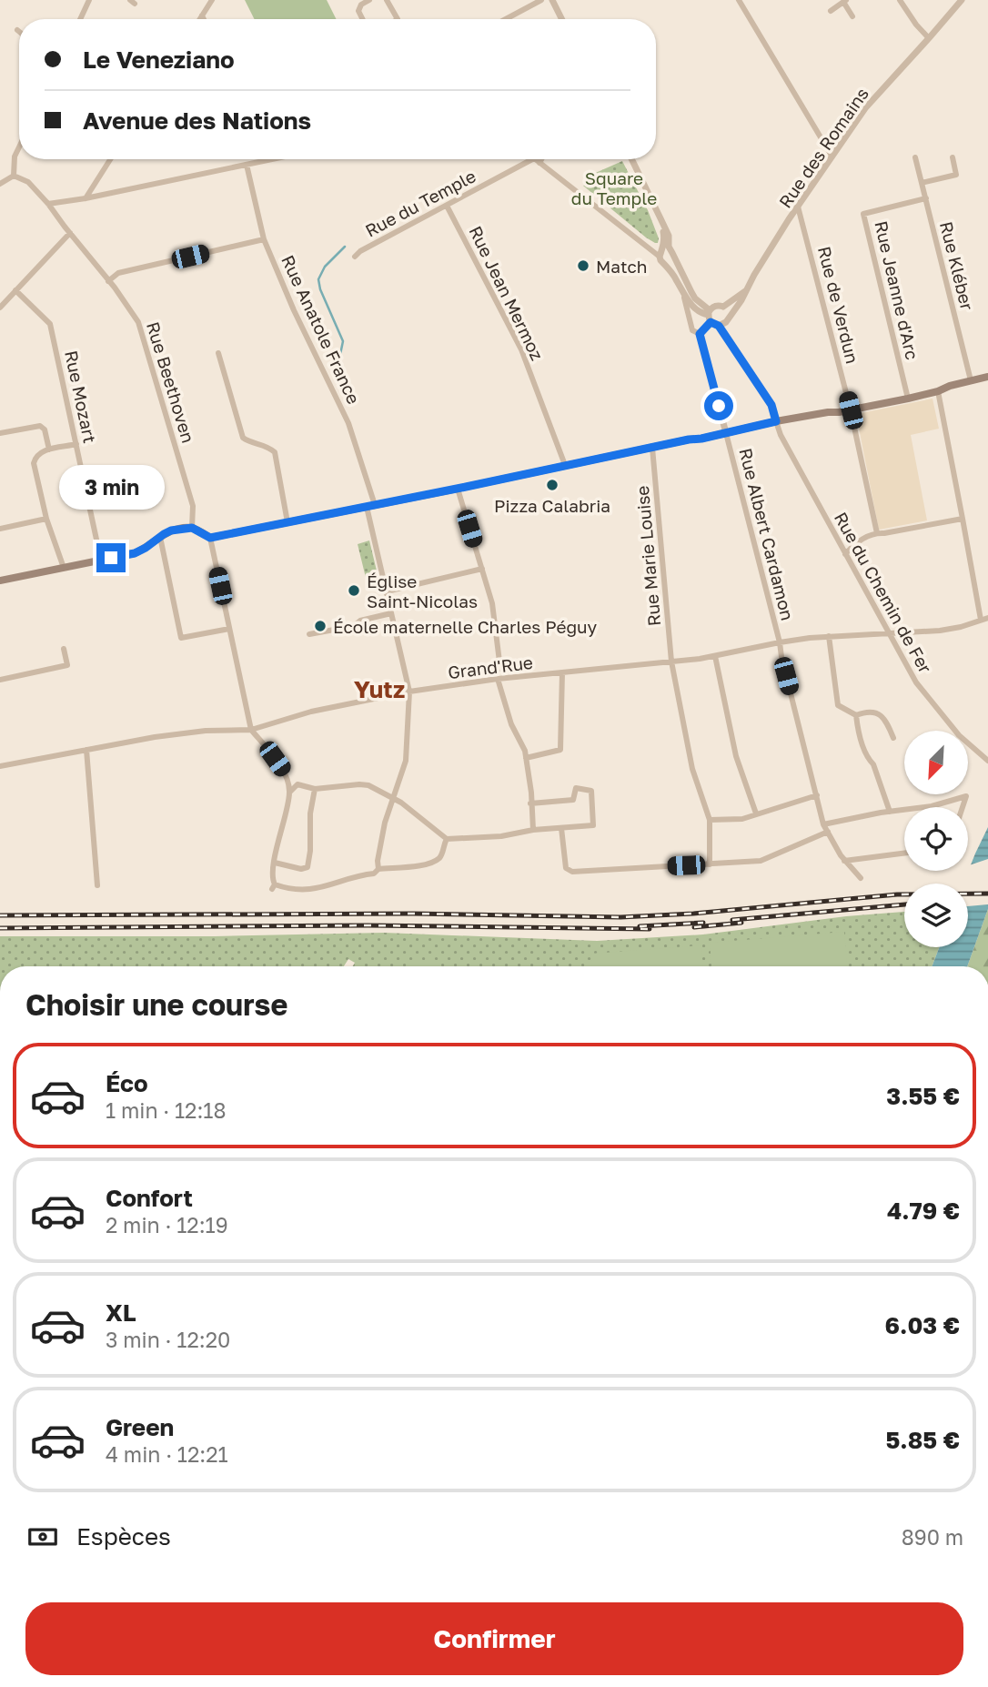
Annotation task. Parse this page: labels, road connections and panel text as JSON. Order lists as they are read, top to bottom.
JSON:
{
  "streets": {
    "street": [
      "Rue des Romains",
      "Rue du Temple",
      "Rue Kléber",
      "Rue Jeanne d'Arc",
      "Rue Jean Mermoz",
      "Rue de Verdun",
      "Rue Anatole France",
      "Rue Beethoven",
      "Rue Mozart",
      "Rue Albert Cardamon",
      "Rue Marie Louise",
      "Rue du Chemin de Fer",
      "Grand'Rue"
    ]
  },
  "crossings": [
    ["Rue des Romains", "Rue de Verdun"],
    ["Rue du Temple", "Rue Jean Mermoz"],
    ["Rue Kléber", "Rue Jeanne d'Arc"],
    ["Rue Anatole France", "Grand'Rue"],
    ["Rue Albert Cardamon", "Grand'Rue"],
    ["Rue Marie Louise", "Grand'Rue"],
    ["Rue du Chemin de Fer", "Grand'Rue"]
  ],
  "districts": ["Yutz"],
  "parks": ["Square du Temple"],
  "places": [
    "Match",
    "Pizza Calabria",
    "Église Saint-Nicolas",
    "École maternelle Charles Péguy"
  ],
  "north": "bottom left",
  "page": {
    "banner": ["Le Veneziano", "Avenue des Nations"],
    "bubble": "3 min",
    "heading": "Choisir une course",
    "list": [
      {
        "name": "Éco",
        "note": "1 min · 12:18",
        "value": "3.55 €"
      },
      {
        "name": "Confort",
        "note": "2 min · 12:19",
        "value": "4.79 €"
      },
      {
        "name": "XL",
        "note": "3 min · 12:20",
        "value": "6.03 €"
      },
      {
        "name": "Green",
        "note": "4 min · 12:21",
        "value": "5.85 €"
      }
    ],
    "pay": ["Espèces", "890 m"],
    "buttons": "Confirmer"
  }
}
